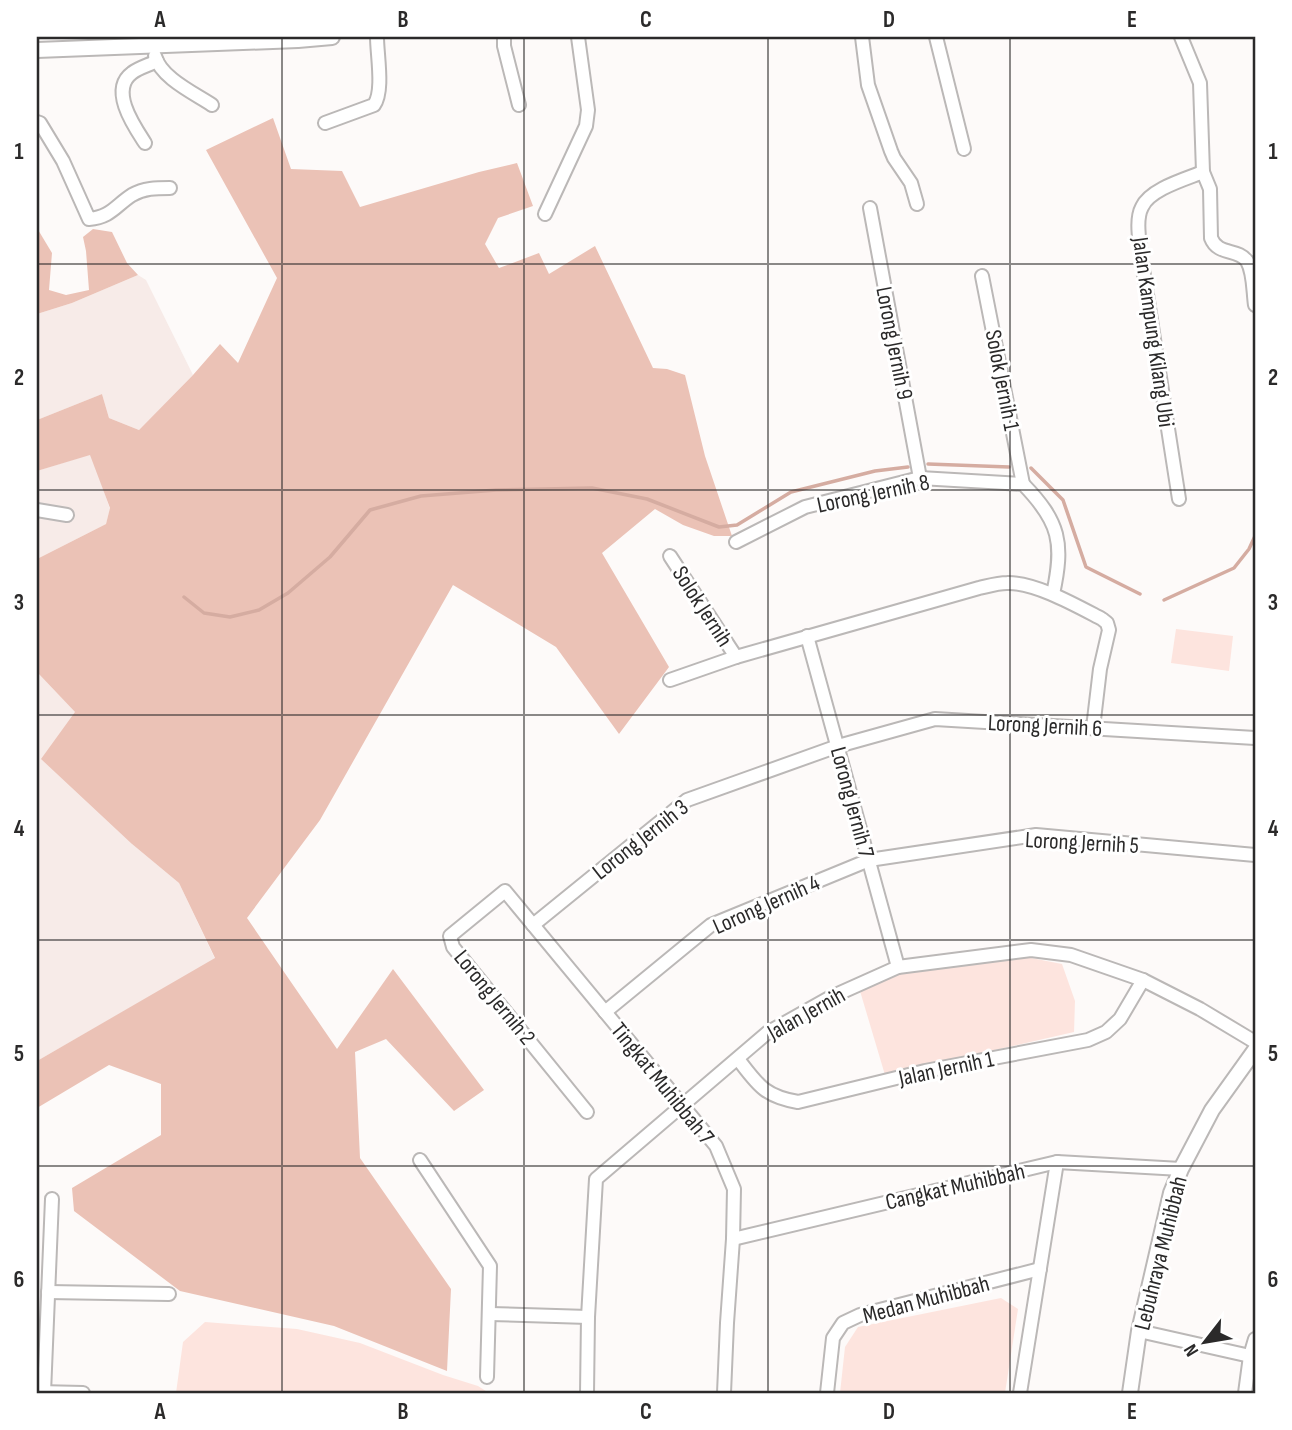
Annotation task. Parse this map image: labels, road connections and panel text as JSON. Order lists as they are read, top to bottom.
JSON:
{
  "streets": {
    "street": [
      "Jalan Kampung Kilang Ubi",
      "Lorong Jernih 9",
      "Solok Jernih 1",
      "Lorong Jernih 8",
      "Solok Jernih",
      "Lorong Jernih 6",
      "Lorong Jernih 7",
      "Lorong Jernih 3",
      "Lorong Jernih 5",
      "Lorong Jernih 4",
      "Lorong Jernih 2",
      "Jalan Jernih",
      "Jalan Jernih 1",
      "Tingkat Muhibbah 7",
      "Cangkat Muhibbah",
      "Lebuhraya Muhibbah",
      "Medan Muhibbah"
    ]
  },
  "crossings": [
    ["Lorong Jernih 9", "Lorong Jernih 8"],
    ["Solok Jernih 1", "Lorong Jernih 8"],
    ["Lorong Jernih 6", "Lorong Jernih 7"],
    ["Lorong Jernih 6", "Lorong Jernih 3"],
    ["Lorong Jernih 7", "Lorong Jernih 3"],
    ["Lorong Jernih 7", "Lorong Jernih 5"],
    ["Lorong Jernih 7", "Lorong Jernih 4"],
    ["Lorong Jernih 7", "Jalan Jernih"],
    ["Lorong Jernih 3", "Tingkat Muhibbah 7"],
    ["Lorong Jernih 5", "Lorong Jernih 4"],
    ["Lorong Jernih 4", "Tingkat Muhibbah 7"],
    ["Lorong Jernih 2", "Tingkat Muhibbah 7"],
    ["Jalan Jernih", "Jalan Jernih 1"],
    ["Jalan Jernih", "Tingkat Muhibbah 7"],
    ["Tingkat Muhibbah 7", "Cangkat Muhibbah"],
    ["Cangkat Muhibbah", "Lebuhraya Muhibbah"]
  ],
  "north": "bottom left",
  "grid": {
    "columns": [
      "A",
      "B",
      "C",
      "D",
      "E"
    ],
    "rows": [
      "1",
      "2",
      "3",
      "4",
      "5",
      "6"
    ]
  }
}
